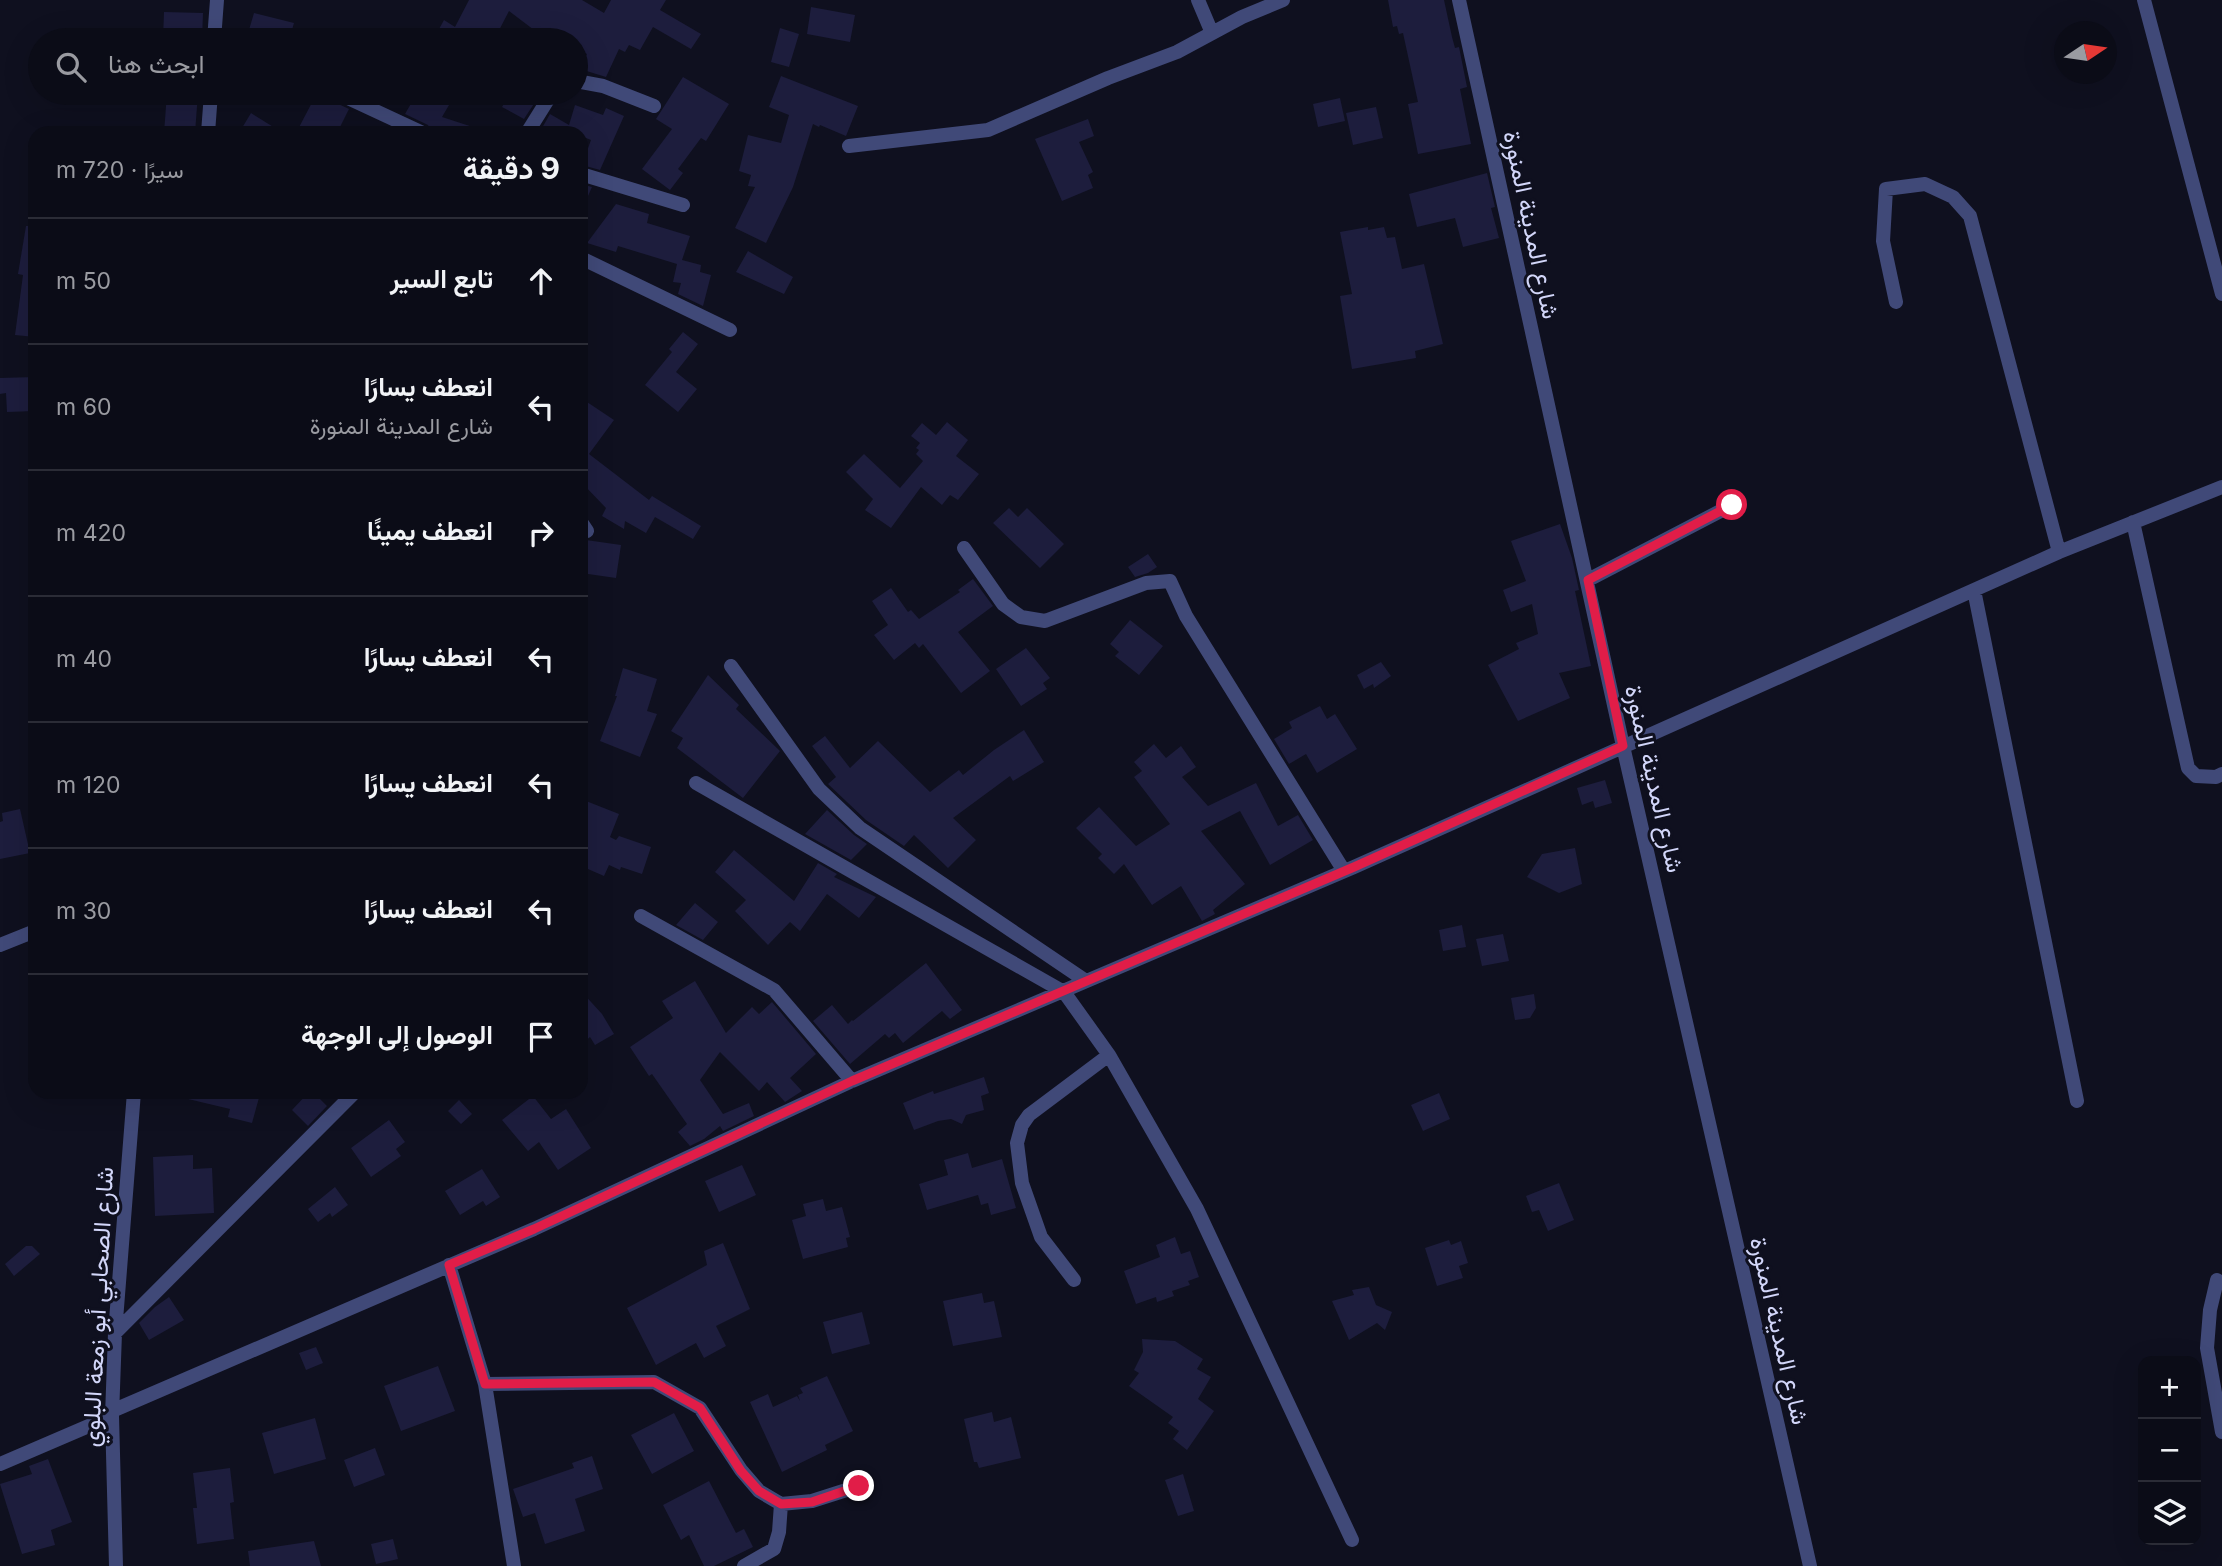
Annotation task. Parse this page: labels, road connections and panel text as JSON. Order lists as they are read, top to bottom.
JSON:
{
  "streets": {
    "street": ["شارع المدينة المنورة", "شارع الصحابي أبو زمعة البلوي"]
  },
  "north": "right",
  "page": {
    "search": "ابحث هنا",
    "heading": ["9 دقيقة", "سيرًا · 720 m"],
    "list": [
      ["تابع السير", "50 m"],
      ["انعطف يسارًا", "شارع المدينة المنورة", "60 m"],
      ["انعطف يمينًا", "420 m"],
      ["انعطف يسارًا", "40 m"],
      ["انعطف يسارًا", "120 m"],
      ["انعطف يسارًا", "30 m"],
      "الوصول إلى الوجهة"
    ],
    "map_buttons": ["+", "−"]
  }
}
